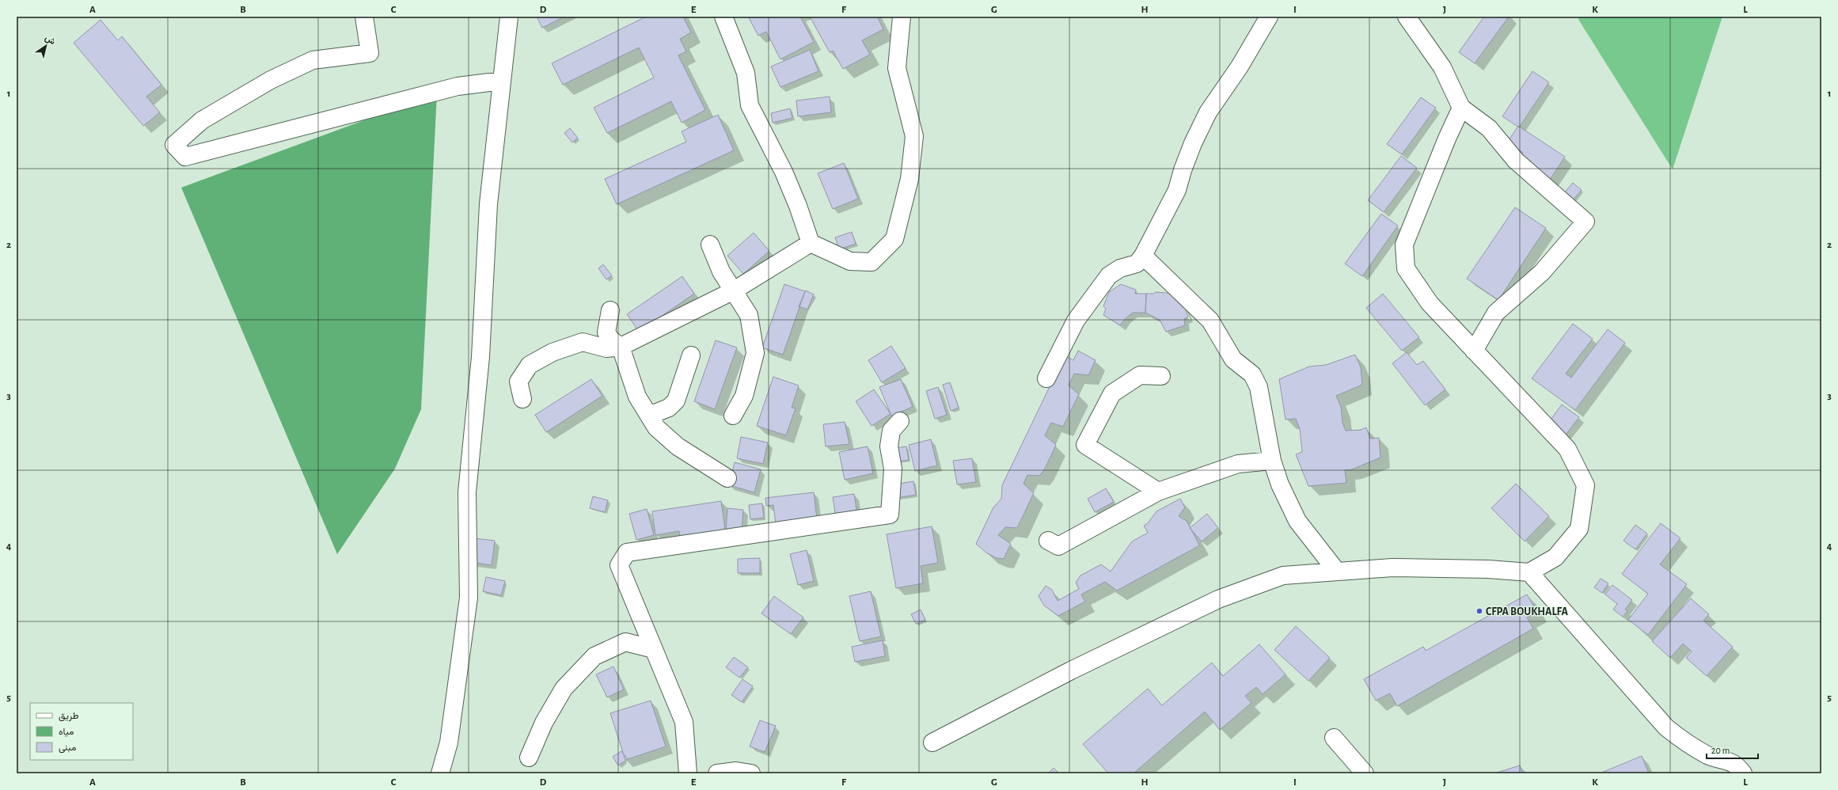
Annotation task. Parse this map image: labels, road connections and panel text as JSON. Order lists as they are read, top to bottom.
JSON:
{
  "places": ["CFPA BOUKHALFA"],
  "legend": ["طريق", "مياه", "مبنى"],
  "scale_bar": "20 m",
  "north": "top right",
  "grid": {
    "columns": [
      "A",
      "B",
      "C",
      "D",
      "E",
      "F",
      "G",
      "H",
      "I",
      "J",
      "K",
      "L"
    ],
    "rows": [
      "1",
      "2",
      "3",
      "4",
      "5"
    ]
  }
}
